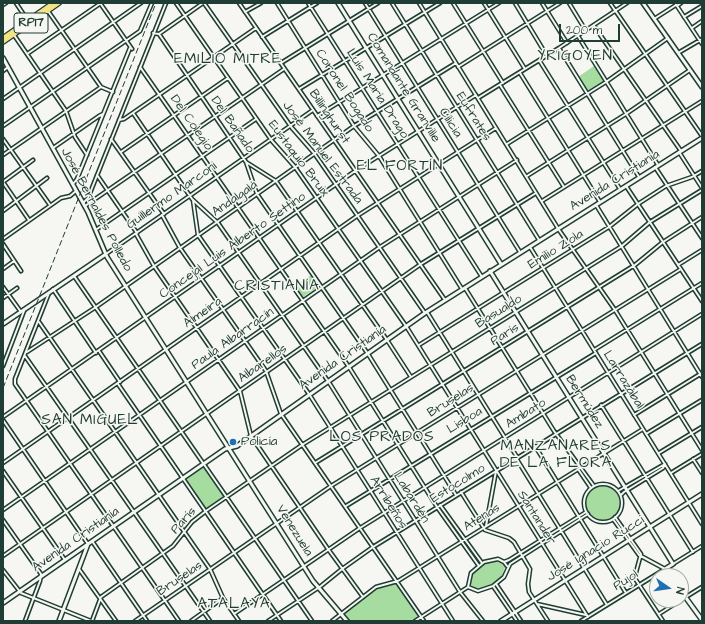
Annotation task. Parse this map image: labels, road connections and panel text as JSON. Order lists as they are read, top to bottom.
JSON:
{
  "streets": {
    "main road": ["RP17"],
    "street": [
      "Comandante Granville",
      "Coronel Bogado",
      "Luis María Drago",
      "Billinghurst",
      "Eufrates",
      "Del Colegio",
      "Cilicia",
      "Del Bañado",
      "José Manuel Estrada",
      "Eustaquio Bruix",
      "Avenida Cristianía",
      "Guillermo Marconi",
      "Andalgalá",
      "José Bernaldes Polledo",
      "Concejal Luis Alberto Settino",
      "Emilio Zola",
      "Basualdo",
      "Almeira",
      "París",
      "Paula Albarracín",
      "Albarellos",
      "Larrazábal",
      "Bruselas",
      "Bermúdez",
      "Ambato",
      "Lisboa",
      "Estocolmo",
      "Labardén",
      "Arribeños",
      "Atenas",
      "Santander",
      "Venezuela",
      "José Ignacio Rucci",
      "Pujol"
    ]
  },
  "crossings": [
    ["Comandante Granville", "Avenida Cristianía"],
    ["Comandante Granville", "Andalgalá"],
    ["Comandante Granville", "Concejal Luis Alberto Settino"],
    ["Comandante Granville", "Almeira"],
    ["Comandante Granville", "Paula Albarracín"],
    ["Comandante Granville", "Albarellos"],
    ["Coronel Bogado", "Avenida Cristianía"],
    ["Coronel Bogado", "Andalgalá"],
    ["Coronel Bogado", "Concejal Luis Alberto Settino"],
    ["Coronel Bogado", "Emilio Zola"],
    ["Coronel Bogado", "Basualdo"],
    ["Coronel Bogado", "Almeira"],
    ["Coronel Bogado", "París"],
    ["Coronel Bogado", "Paula Albarracín"],
    ["Coronel Bogado", "Albarellos"],
    ["Coronel Bogado", "Bruselas"],
    ["Coronel Bogado", "Ambato"],
    ["Coronel Bogado", "Lisboa"],
    ["Coronel Bogado", "Estocolmo"],
    ["Luis María Drago", "Avenida Cristianía"],
    ["Luis María Drago", "Andalgalá"],
    ["Luis María Drago", "Concejal Luis Alberto Settino"],
    ["Luis María Drago", "Almeira"],
    ["Luis María Drago", "Paula Albarracín"],
    ["Luis María Drago", "Albarellos"],
    ["Billinghurst", "Avenida Cristianía"],
    ["Billinghurst", "Guillermo Marconi"],
    ["Billinghurst", "Andalgalá"],
    ["Billinghurst", "Concejal Luis Alberto Settino"],
    ["Billinghurst", "Almeira"],
    ["Billinghurst", "Paula Albarracín"],
    ["Billinghurst", "Albarellos"],
    ["Eufrates", "Avenida Cristianía"],
    ["Eufrates", "Andalgalá"],
    ["Eufrates", "Concejal Luis Alberto Settino"],
    ["Eufrates", "Almeira"],
    ["Eufrates", "Paula Albarracín"],
    ["Eufrates", "Albarellos"],
    ["Del Colegio", "Avenida Cristianía"],
    ["Del Colegio", "Guillermo Marconi"],
    ["Del Colegio", "Andalgalá"],
    ["Del Colegio", "Concejal Luis Alberto Settino"],
    ["Del Colegio", "Basualdo"],
    ["Del Colegio", "Almeira"],
    ["Del Colegio", "París"],
    ["Del Colegio", "Paula Albarracín"],
    ["Del Colegio", "Albarellos"],
    ["Del Colegio", "Bruselas"],
    ["Del Colegio", "Ambato"],
    ["Del Colegio", "Lisboa"],
    ["Del Colegio", "Estocolmo"],
    ["Del Colegio", "Atenas"],
    ["Cilicia", "Avenida Cristianía"],
    ["Cilicia", "Andalgalá"],
    ["Cilicia", "Concejal Luis Alberto Settino"],
    ["Cilicia", "Almeira"],
    ["Cilicia", "Paula Albarracín"],
    ["Cilicia", "Albarellos"],
    ["Del Bañado", "Avenida Cristianía"],
    ["Del Bañado", "Guillermo Marconi"],
    ["Del Bañado", "Andalgalá"],
    ["Del Bañado", "Concejal Luis Alberto Settino"],
    ["Del Bañado", "Basualdo"],
    ["Del Bañado", "Almeira"],
    ["Del Bañado", "Paula Albarracín"],
    ["Del Bañado", "Albarellos"],
    ["José Manuel Estrada", "Avenida Cristianía"],
    ["José Manuel Estrada", "Guillermo Marconi"],
    ["José Manuel Estrada", "Andalgalá"],
    ["José Manuel Estrada", "Concejal Luis Alberto Settino"],
    ["José Manuel Estrada", "Emilio Zola"],
    ["José Manuel Estrada", "Basualdo"],
    ["José Manuel Estrada", "Almeira"],
    ["José Manuel Estrada", "París"],
    ["José Manuel Estrada", "Paula Albarracín"],
    ["José Manuel Estrada", "Albarellos"],
    ["José Manuel Estrada", "Bruselas"],
    ["José Manuel Estrada", "Ambato"],
    ["José Manuel Estrada", "Lisboa"],
    ["José Manuel Estrada", "Estocolmo"],
    ["José Manuel Estrada", "Atenas"],
    ["José Manuel Estrada", "José Ignacio Rucci"],
    ["José Manuel Estrada", "Pujol"],
    ["Eustaquio Bruix", "Avenida Cristianía"],
    ["Eustaquio Bruix", "Guillermo Marconi"],
    ["Eustaquio Bruix", "Andalgalá"],
    ["Eustaquio Bruix", "Concejal Luis Alberto Settino"],
    ["Eustaquio Bruix", "Almeira"],
    ["Eustaquio Bruix", "Paula Albarracín"],
    ["Eustaquio Bruix", "Albarellos"],
    ["Eustaquio Bruix", "Santander"],
    ["Avenida Cristianía", "José Bernaldes Polledo"],
    ["Avenida Cristianía", "Larrazábal"],
    ["Avenida Cristianía", "Bermúdez"],
    ["Avenida Cristianía", "Labardén"],
    ["Avenida Cristianía", "Arribeños"],
    ["Avenida Cristianía", "Santander"],
    ["Avenida Cristianía", "Venezuela"],
    ["Guillermo Marconi", "José Bernaldes Polledo"],
    ["Andalgalá", "José Bernaldes Polledo"],
    ["Andalgalá", "Labardén"],
    ["Andalgalá", "Arribeños"],
    ["José Bernaldes Polledo", "Concejal Luis Alberto Settino"],
    ["José Bernaldes Polledo", "Almeira"],
    ["José Bernaldes Polledo", "Paula Albarracín"],
    ["José Bernaldes Polledo", "Albarellos"],
    ["José Bernaldes Polledo", "Venezuela"],
    ["Concejal Luis Alberto Settino", "Labardén"],
    ["Concejal Luis Alberto Settino", "Arribeños"],
    ["Emilio Zola", "Larrazábal"],
    ["Emilio Zola", "Bermúdez"],
    ["Emilio Zola", "Santander"],
    ["Basualdo", "París"],
    ["Basualdo", "Larrazábal"],
    ["Basualdo", "Bermúdez"],
    ["Basualdo", "Labardén"],
    ["Basualdo", "Arribeños"],
    ["Basualdo", "Santander"],
    ["Almeira", "Labardén"],
    ["Almeira", "Arribeños"],
    ["París", "Larrazábal"],
    ["París", "Bermúdez"],
    ["París", "Labardén"],
    ["París", "Arribeños"],
    ["París", "Santander"],
    ["París", "Venezuela"],
    ["Paula Albarracín", "Labardén"],
    ["Paula Albarracín", "Arribeños"],
    ["Albarellos", "Labardén"],
    ["Albarellos", "Arribeños"],
    ["Larrazábal", "Bruselas"],
    ["Larrazábal", "Ambato"],
    ["Larrazábal", "Lisboa"],
    ["Larrazábal", "Estocolmo"],
    ["Larrazábal", "Atenas"],
    ["Larrazábal", "José Ignacio Rucci"],
    ["Bruselas", "Bermúdez"],
    ["Bruselas", "Labardén"],
    ["Bruselas", "Arribeños"],
    ["Bruselas", "Santander"],
    ["Bruselas", "Venezuela"],
    ["Bermúdez", "Ambato"],
    ["Bermúdez", "Lisboa"],
    ["Bermúdez", "Estocolmo"],
    ["Bermúdez", "Atenas"],
    ["Bermúdez", "José Ignacio Rucci"],
    ["Bermúdez", "Pujol"],
    ["Ambato", "Labardén"],
    ["Ambato", "Arribeños"],
    ["Ambato", "Santander"],
    ["Lisboa", "Labardén"],
    ["Lisboa", "Arribeños"],
    ["Lisboa", "Santander"],
    ["Estocolmo", "Labardén"],
    ["Estocolmo", "Arribeños"],
    ["Estocolmo", "Santander"],
    ["Estocolmo", "Venezuela"],
    ["Labardén", "Atenas"],
    ["Arribeños", "Atenas"],
    ["Atenas", "Santander"],
    ["Atenas", "Venezuela"],
    ["Santander", "José Ignacio Rucci"],
    ["Santander", "Pujol"]
  ],
  "districts": [
    "YRIGOYEN",
    "EMILIO MITRE",
    "EL FORTÍN",
    "CRISTIANÍA",
    "SAN MIGUEL",
    "LOS PRADOS",
    "MANZANARES DE LA FLORA",
    "ATALAYA"
  ],
  "places": ["Policía"],
  "scale_bar": "200 m",
  "north": "right"
}
